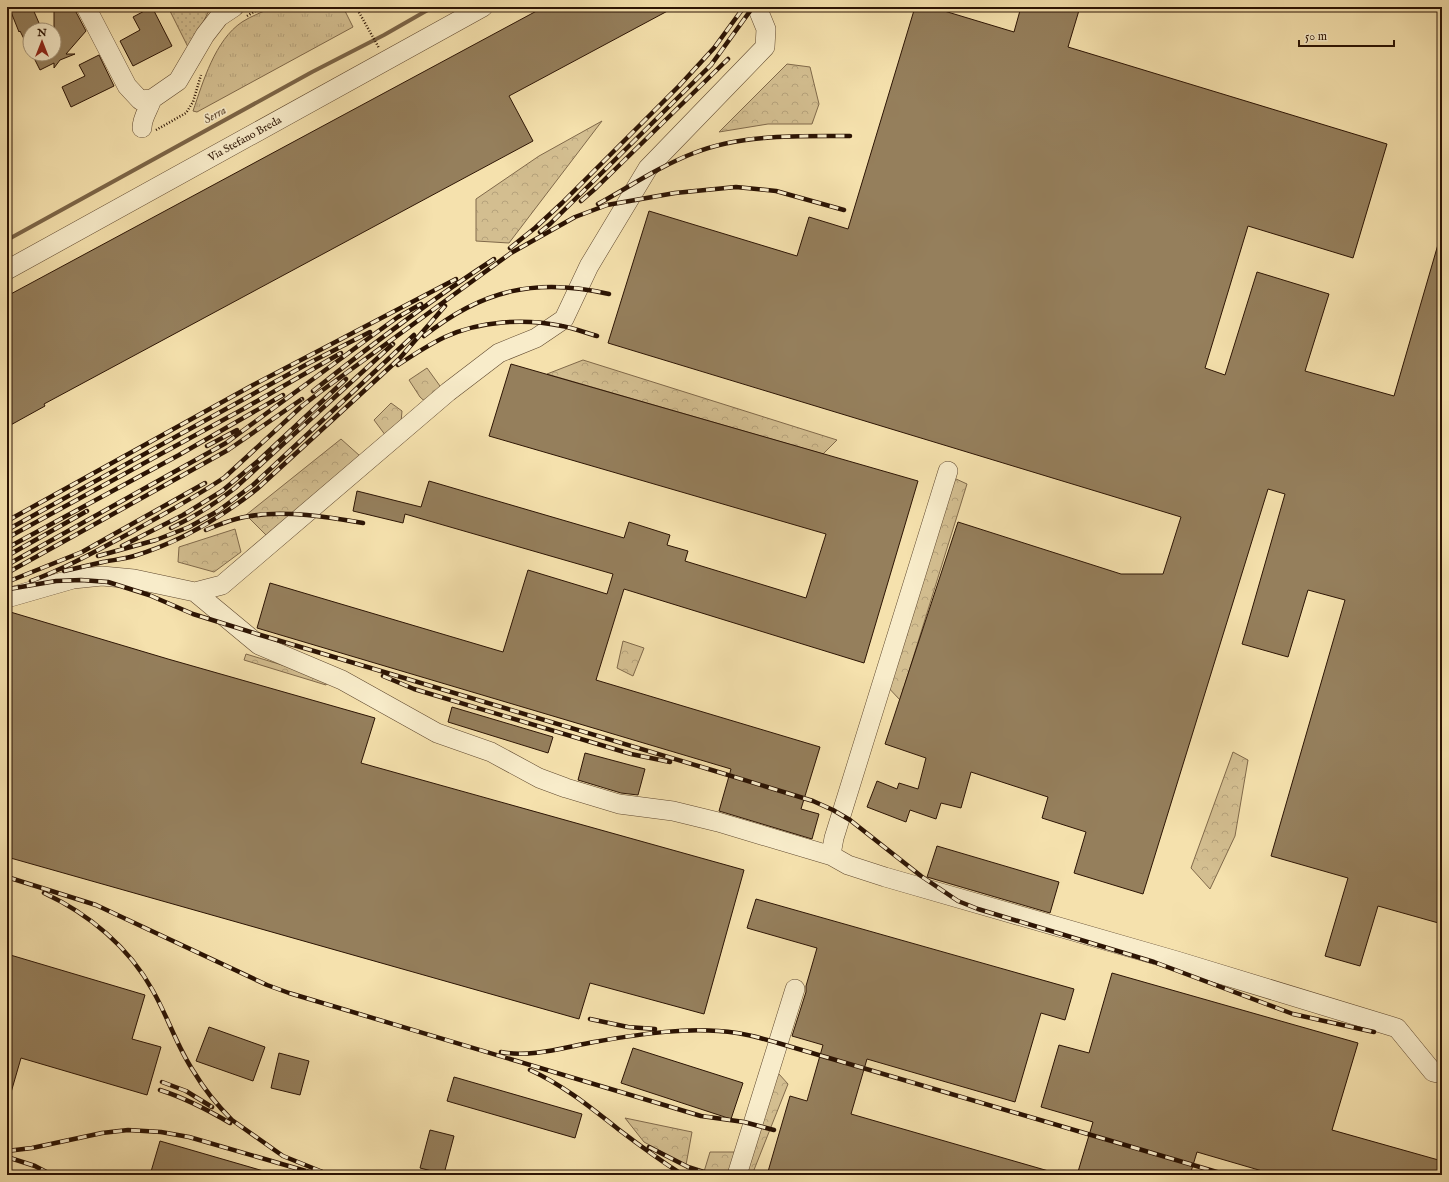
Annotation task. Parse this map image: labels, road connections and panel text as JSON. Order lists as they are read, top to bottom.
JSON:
{
  "streets": {
    "street": ["Via Stefano Breda"]
  },
  "water": ["Serra"],
  "scale_bar": "50 m",
  "north": "top"
}
